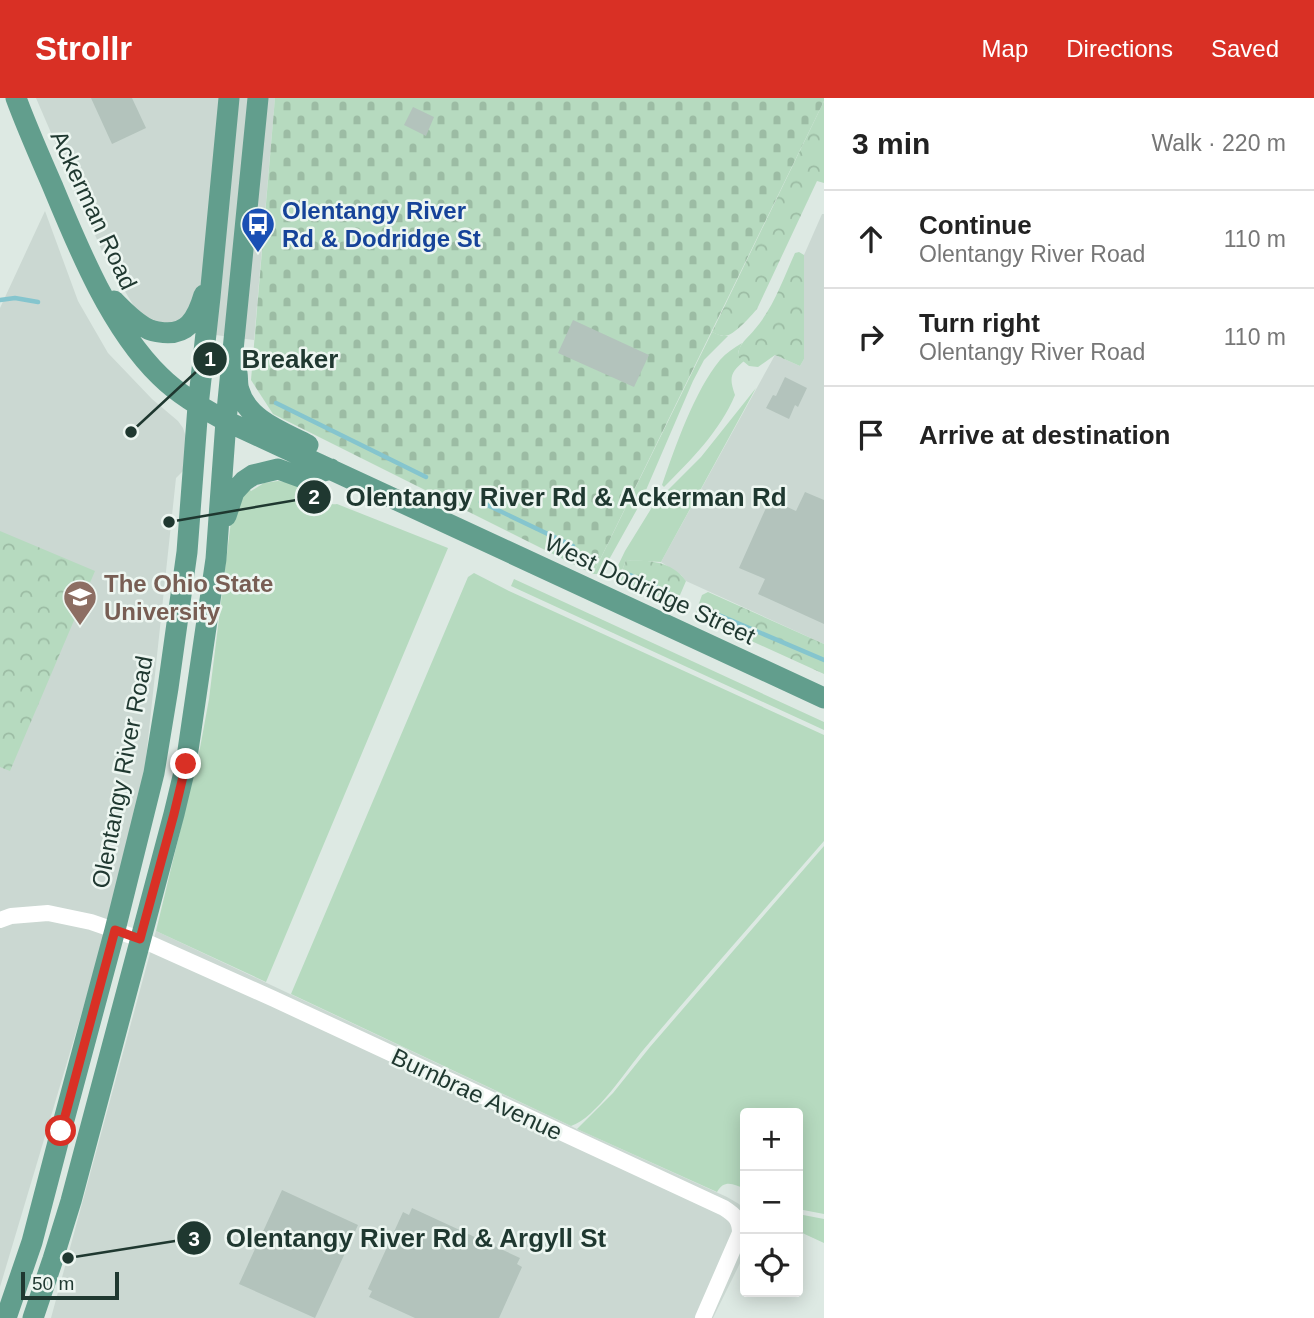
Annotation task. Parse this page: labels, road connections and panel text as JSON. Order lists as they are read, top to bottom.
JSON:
{
  "streets": {
    "main road": ["Ackerman Road", "West Dodridge Street", "Olentangy River Road"],
    "street": ["Burnbrae Avenue"]
  },
  "crossings": [
    ["Ackerman Road", "West Dodridge Street"],
    ["Ackerman Road", "Olentangy River Road"],
    ["Olentangy River Road", "Burnbrae Avenue"]
  ],
  "places": {
    "bus stop": ["Olentangy River Rd & Dodridge St"],
    "other": ["Breaker", "Olentangy River Rd & Ackerman Rd", "Olentangy River Rd & Argyll St"],
    "school or university": ["The Ohio State University"]
  },
  "scale_bar": "50 m",
  "page": {
    "header": "Strollr",
    "nav": ["Map", "Directions", "Saved"],
    "heading": ["3 min", "Walk · 220 m"],
    "list": [
      ["Continue", "Olentangy River Road", "110 m"],
      ["Turn right", "Olentangy River Road", "110 m"],
      "Arrive at destination"
    ],
    "map_buttons": ["+", "−"],
    "scale": "50 m"
  }
}
